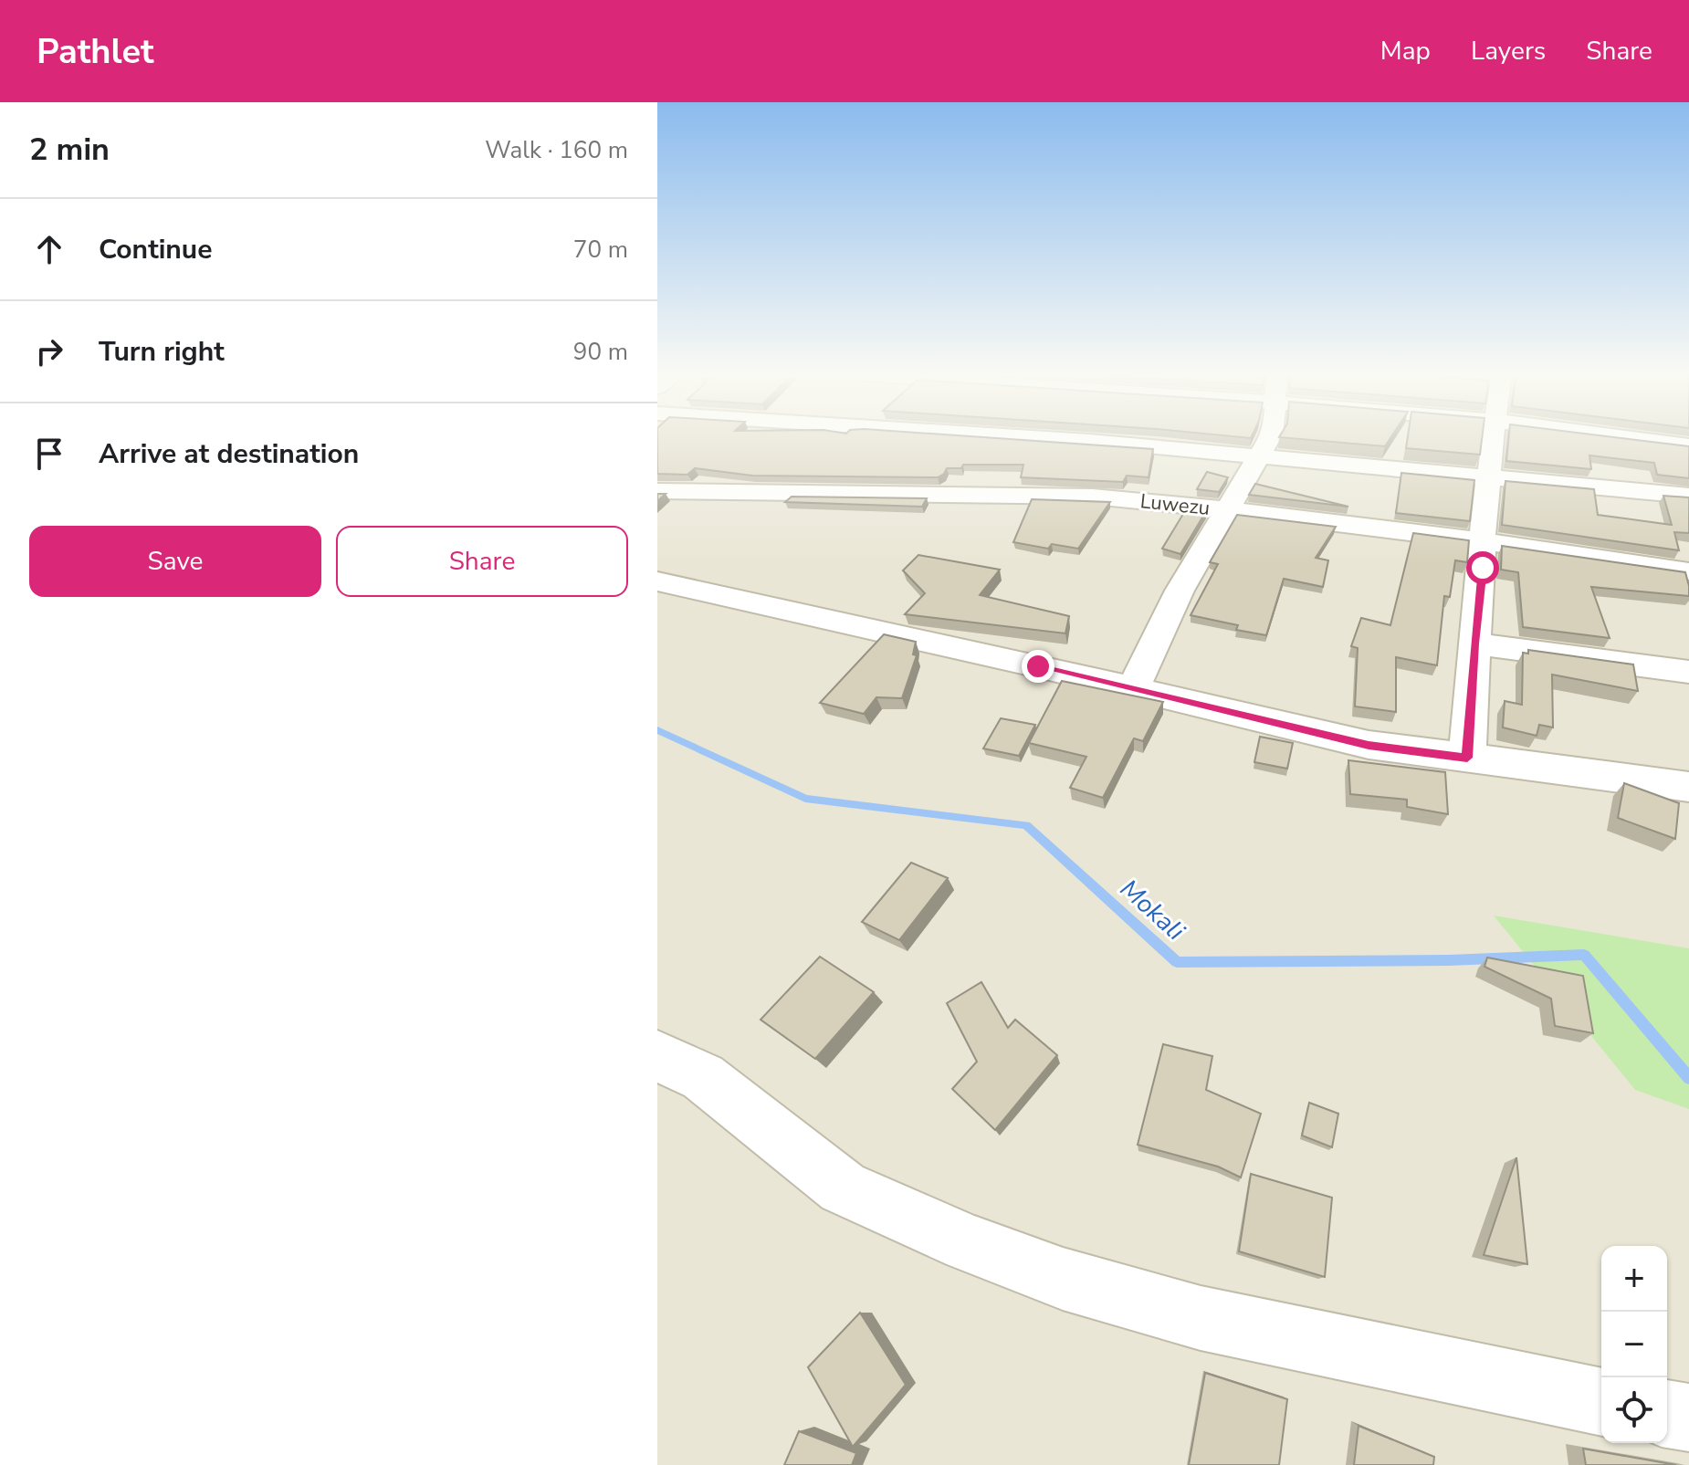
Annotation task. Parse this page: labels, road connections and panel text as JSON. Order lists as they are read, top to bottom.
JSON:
{
  "streets": {
    "street": ["Luwezu"]
  },
  "water": ["Mokali"],
  "page": {
    "header": "Pathlet",
    "nav": ["Map", "Layers", "Share"],
    "heading": ["2 min", "Walk · 160 m"],
    "list": [
      ["Continue", "70 m"],
      ["Turn right", "90 m"],
      "Arrive at destination"
    ],
    "buttons": ["Save", "Share"],
    "map_buttons": ["+", "−"]
  }
}
